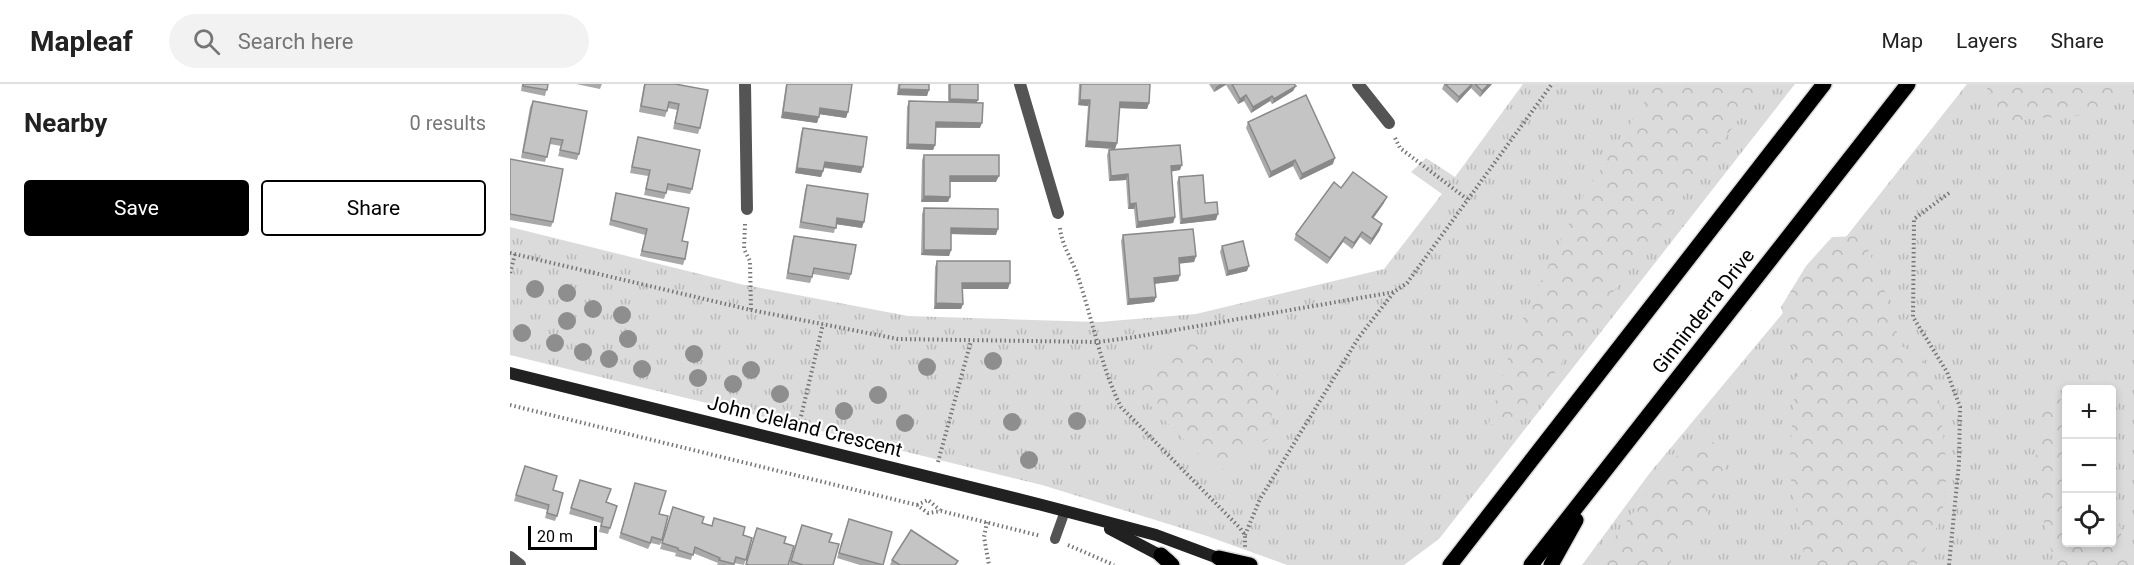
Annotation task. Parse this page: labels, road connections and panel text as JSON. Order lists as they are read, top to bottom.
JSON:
{
  "streets": {
    "main road": ["Ginninderra Drive"],
    "street": ["John Cleland Crescent"]
  },
  "scale_bar": "20 m",
  "page": {
    "header": "Mapleaf",
    "search": "Search here",
    "nav": ["Map", "Layers", "Share"],
    "heading": ["Nearby", "0 results"],
    "buttons": ["Save", "Share"],
    "map_buttons": ["+", "−"],
    "scale": "20 m"
  }
}
